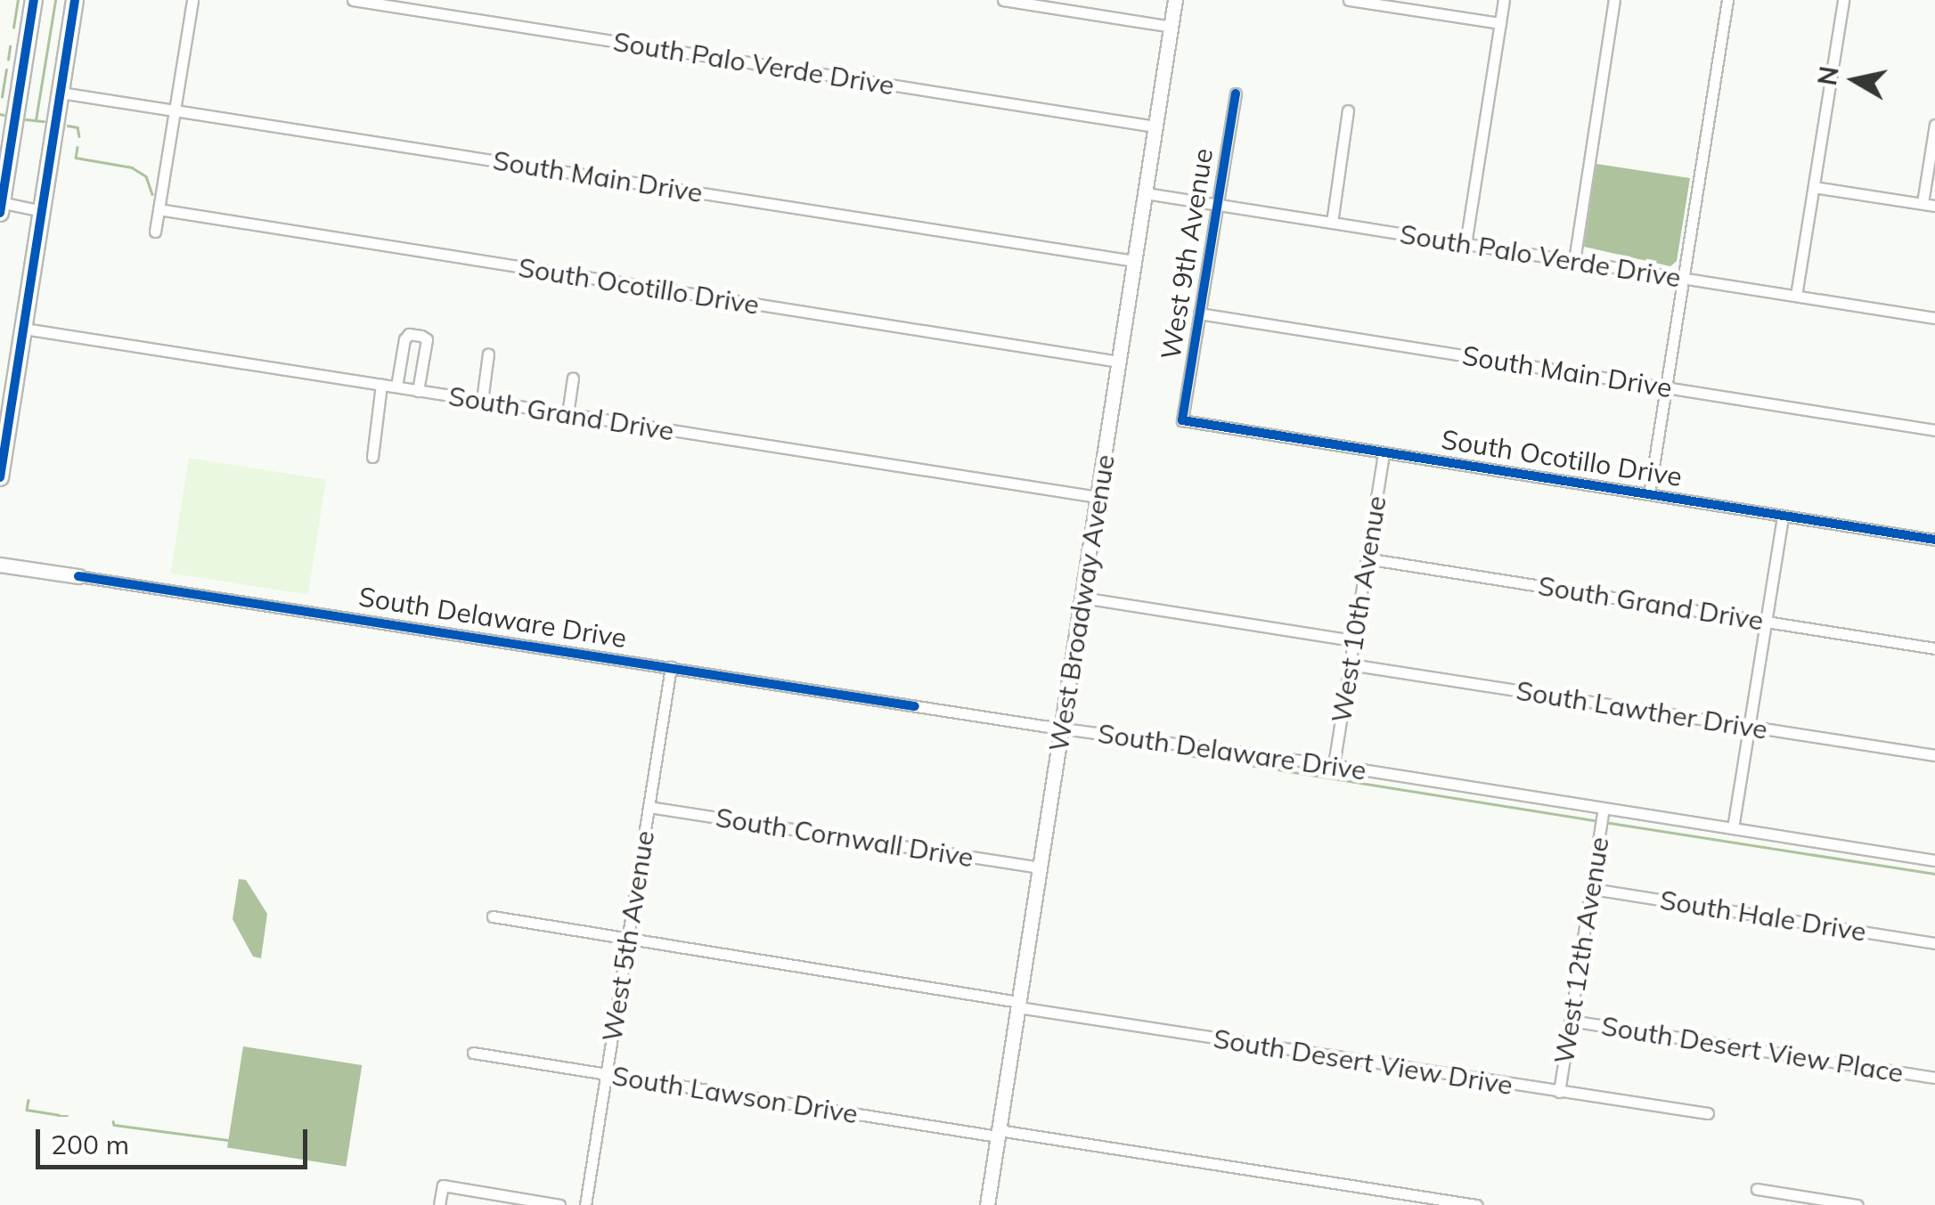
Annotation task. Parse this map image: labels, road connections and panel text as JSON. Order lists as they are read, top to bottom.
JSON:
{
  "streets": {
    "main road": ["West Broadway Avenue", "South Delaware Drive"],
    "street": [
      "South Palo Verde Drive",
      "South Main Drive",
      "West 9th Avenue",
      "South Ocotillo Drive",
      "South Grand Drive",
      "West 10th Avenue",
      "South Lawther Drive",
      "South Cornwall Drive",
      "South Hale Drive",
      "West 5th Avenue",
      "West 12th Avenue",
      "South Desert View Place",
      "South Desert View Drive",
      "South Lawson Drive"
    ]
  },
  "crossings": [
    ["South Palo Verde Drive", "West 9th Avenue"],
    ["South Palo Verde Drive", "West Broadway Avenue"],
    ["South Main Drive", "West 9th Avenue"],
    ["South Main Drive", "West Broadway Avenue"],
    ["West 9th Avenue", "South Ocotillo Drive"],
    ["South Ocotillo Drive", "West Broadway Avenue"],
    ["South Ocotillo Drive", "West 10th Avenue"],
    ["South Grand Drive", "West Broadway Avenue"],
    ["South Grand Drive", "West 10th Avenue"],
    ["West Broadway Avenue", "South Delaware Drive"],
    ["West Broadway Avenue", "South Cornwall Drive"],
    ["West Broadway Avenue", "South Desert View Drive"],
    ["West Broadway Avenue", "South Lawson Drive"],
    ["West 10th Avenue", "South Delaware Drive"],
    ["West 10th Avenue", "South Lawther Drive"],
    ["South Delaware Drive", "West 5th Avenue"],
    ["South Delaware Drive", "West 12th Avenue"],
    ["South Cornwall Drive", "West 5th Avenue"],
    ["South Hale Drive", "West 12th Avenue"],
    ["West 5th Avenue", "South Desert View Drive"],
    ["West 5th Avenue", "South Lawson Drive"],
    ["West 12th Avenue", "South Desert View Place"],
    ["West 12th Avenue", "South Desert View Drive"]
  ],
  "scale_bar": "200 m",
  "north": "left"
}
